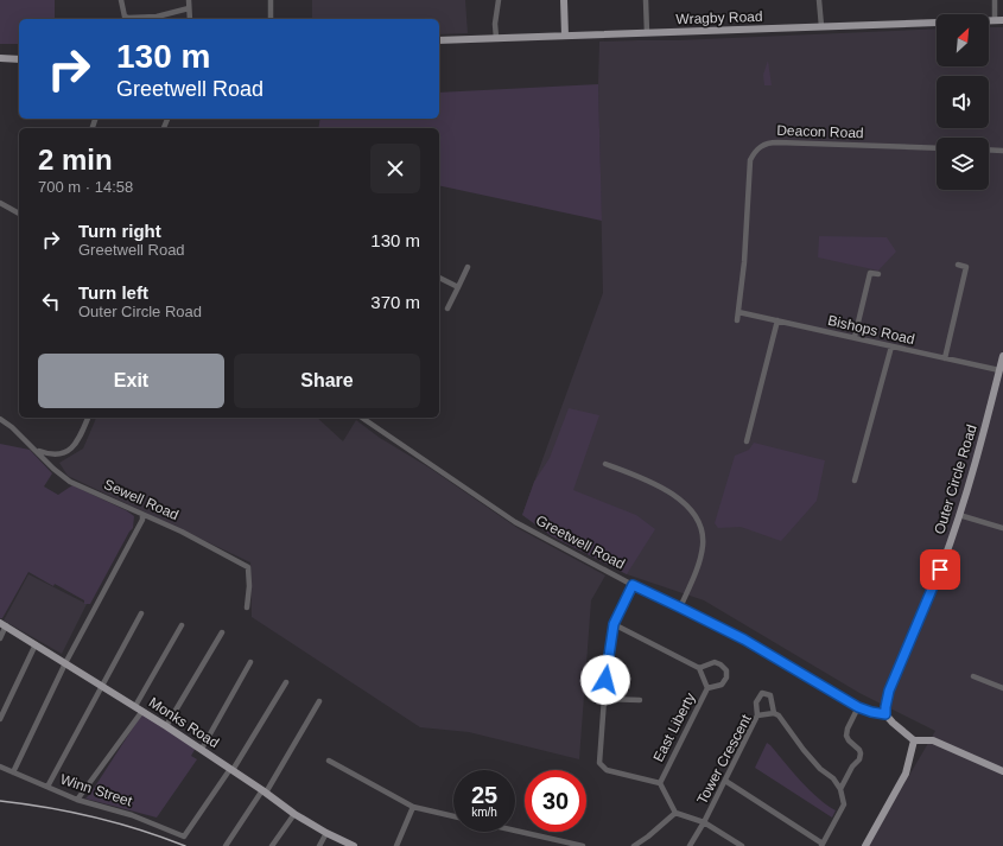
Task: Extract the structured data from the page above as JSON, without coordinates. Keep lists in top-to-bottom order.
{
  "streets": {
    "main road": ["Wragby Road", "Outer Circle Road", "Monks Road"],
    "street": [
      "Deacon Road",
      "Bishops Road",
      "Sewell Road",
      "Greetwell Road",
      "East Liberty",
      "Tower Crescent",
      "Winn Street"
    ]
  },
  "crossings": [
    ["Deacon Road", "Bishops Road"],
    ["Bishops Road", "Outer Circle Road"],
    ["Outer Circle Road", "Greetwell Road"],
    ["Monks Road", "Winn Street"]
  ],
  "north": "top right",
  "page": {
    "turn": ["130 m", "Greetwell Road"],
    "heading": ["2 min", "700 m · 14:58"],
    "list": [
      {
        "name": "Turn right",
        "note": "Greetwell Road",
        "value": "130 m"
      },
      {
        "name": "Turn left",
        "note": "Outer Circle Road",
        "value": "370 m"
      }
    ],
    "buttons": ["Exit", "Share"],
    "speed": "25 km/h",
    "limit": "30"
  }
}
